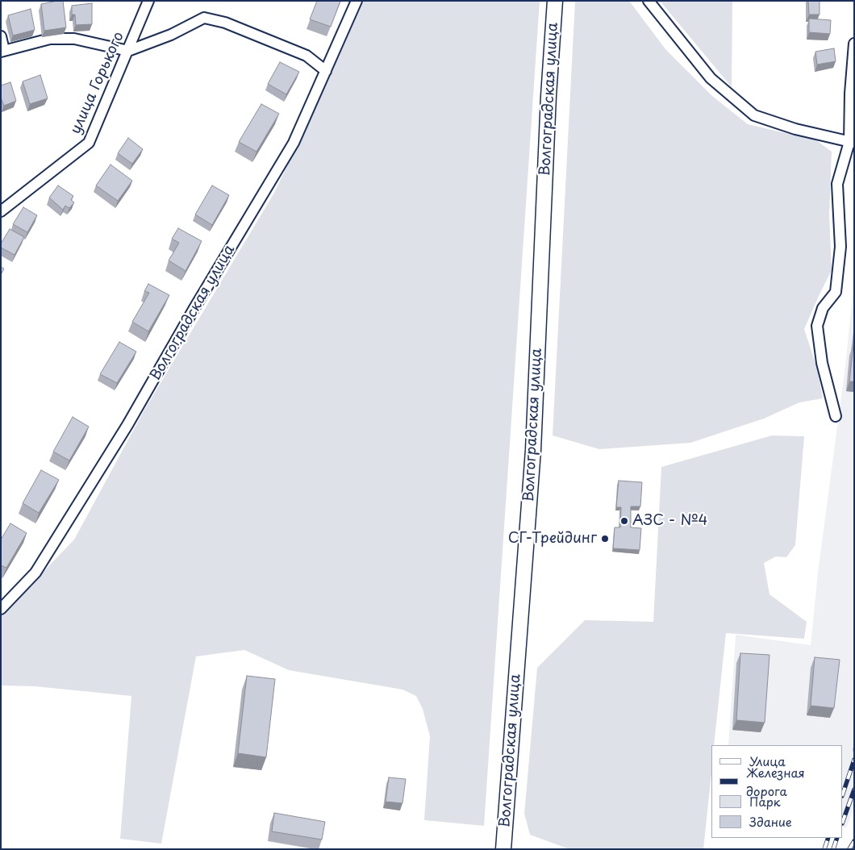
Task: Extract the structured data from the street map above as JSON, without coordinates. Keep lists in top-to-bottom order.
{
  "streets": {
    "main road": ["Волгоградская улица"],
    "street": ["улица Горького"]
  },
  "places": ["АЗС - №4", "СГ-Трейдинг"],
  "legend": [
    "Улица",
    "Железная дорога",
    "Парк",
    "Здание"
  ]
}
